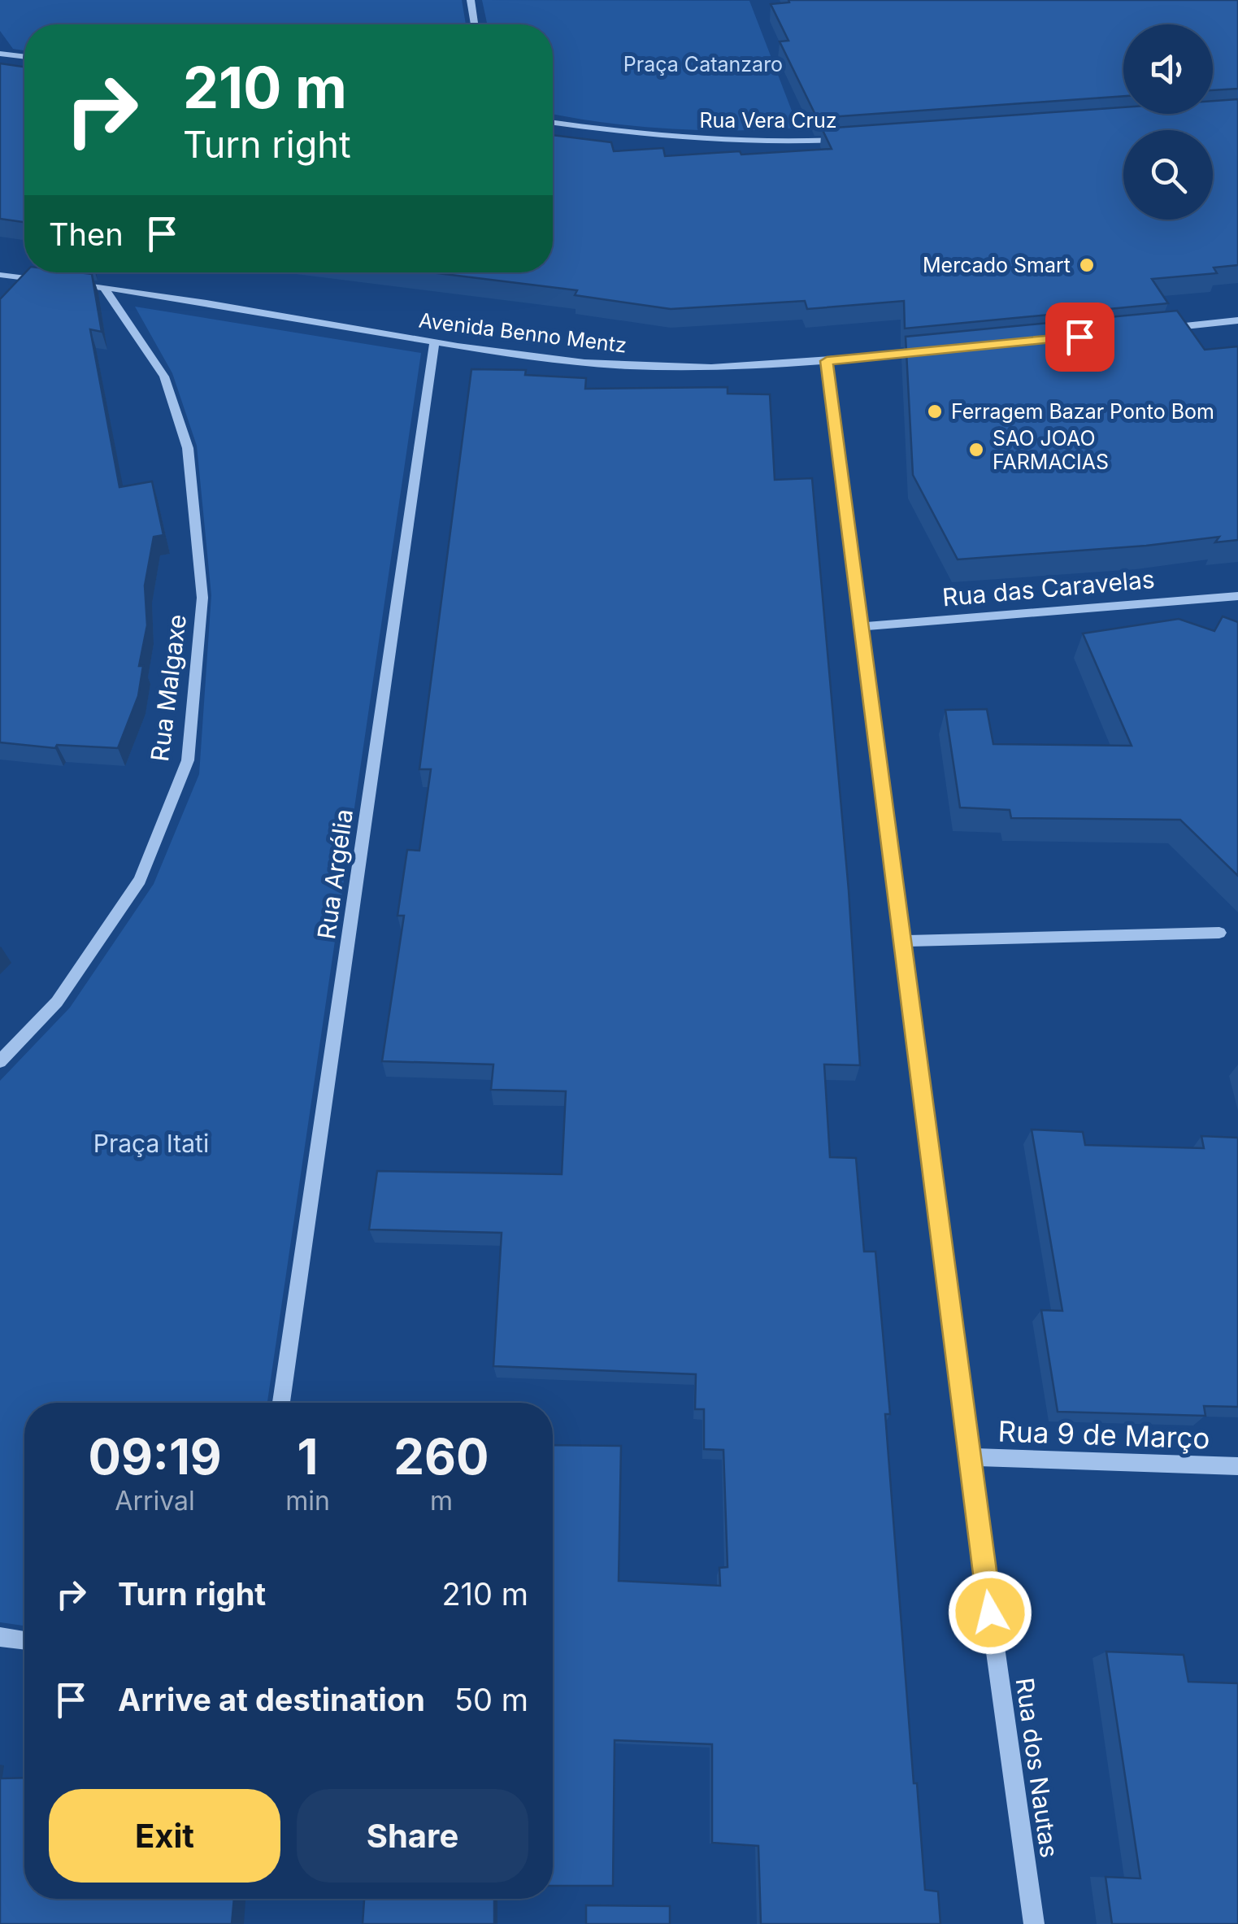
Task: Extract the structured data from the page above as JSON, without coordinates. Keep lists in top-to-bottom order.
{
  "streets": {
    "street": [
      "Rua Vera Cruz",
      "Avenida Benno Mentz",
      "Rua das Caravelas",
      "Rua Malgaxe",
      "Rua Argélia",
      "Rua 9 de Março",
      "Rua dos Nautas"
    ]
  },
  "crossings": [
    ["Avenida Benno Mentz", "Rua Malgaxe"],
    ["Avenida Benno Mentz", "Rua Argélia"],
    ["Avenida Benno Mentz", "Rua dos Nautas"],
    ["Rua das Caravelas", "Rua dos Nautas"],
    ["Rua 9 de Março", "Rua dos Nautas"]
  ],
  "parks": ["Praça Catanzaro", "Praça Itati"],
  "places": ["Mercado Smart", "Ferragem Bazar Ponto Bom", "SAO JOAO FARMACIAS"],
  "page": {
    "turn": ["210 m", "Turn right"],
    "then": "Then",
    "eta": [
      "09:19",
      "Arrival",
      "1",
      "min",
      "260",
      "m"
    ],
    "list": [
      {
        "name": "Turn right",
        "value": "210 m"
      },
      {
        "name": "Arrive at destination",
        "value": "50 m"
      }
    ],
    "buttons": ["Exit", "Share"]
  }
}
